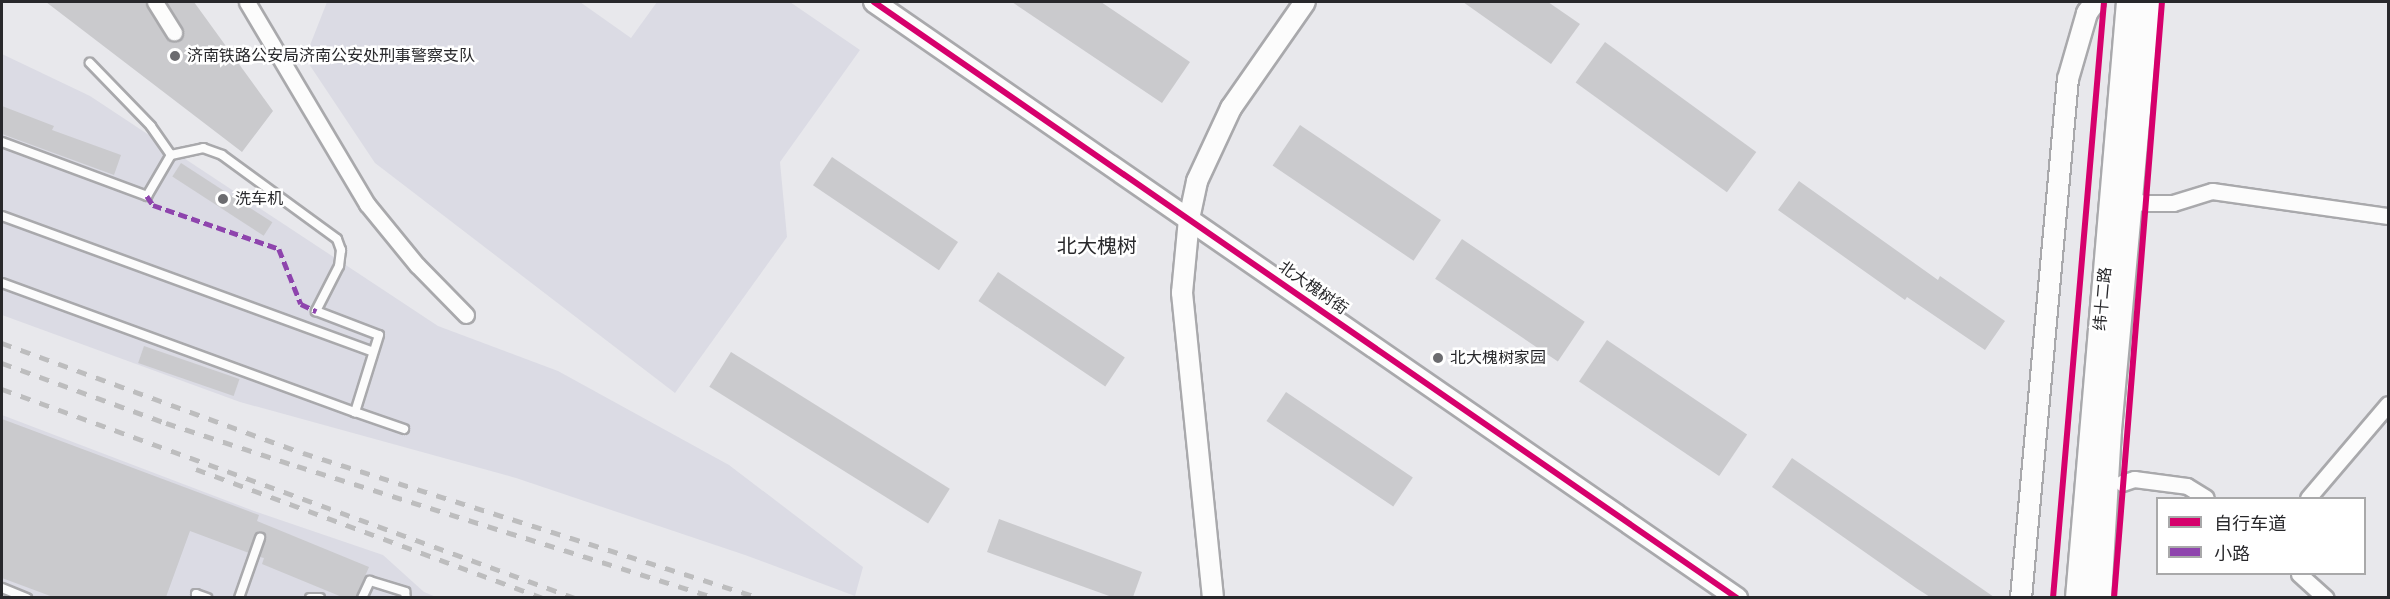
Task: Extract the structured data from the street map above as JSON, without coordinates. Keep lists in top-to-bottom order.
{
  "streets": {
    "main road": ["纬十二路"],
    "street": ["北大槐树街"]
  },
  "districts": ["北大槐树"],
  "places": ["济南铁路公安局济南公安处刑事警察支队", "洗车机", "北大槐树家园"],
  "legend": ["自行车道", "小路"]
}
